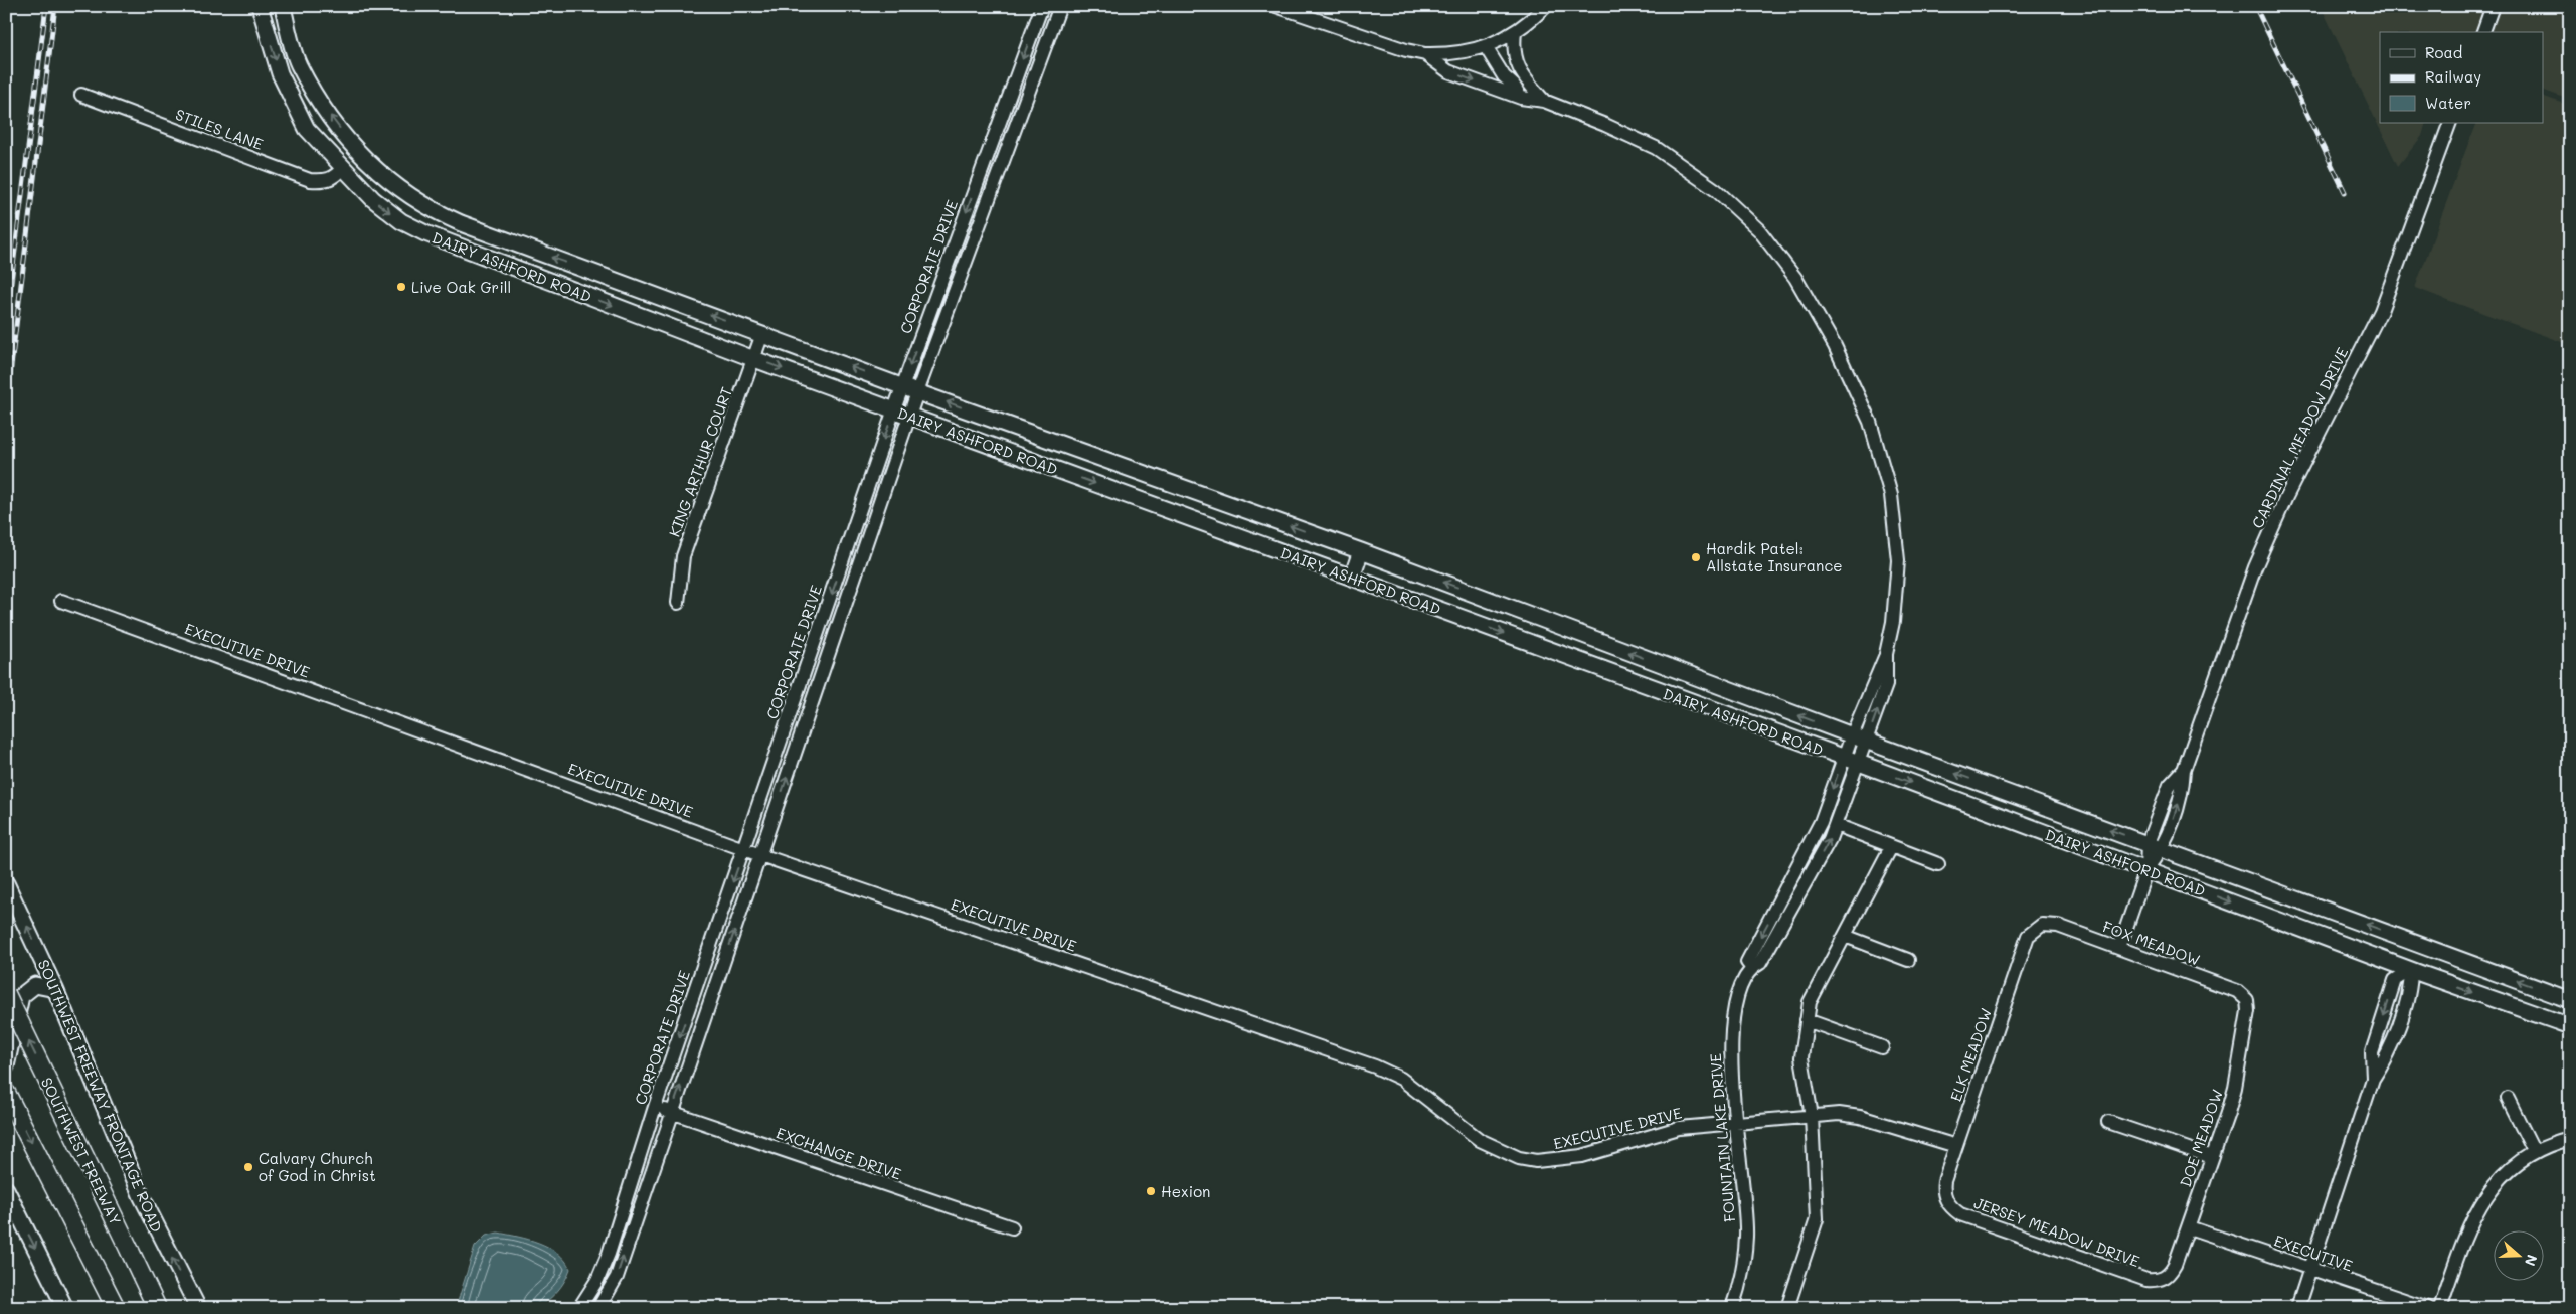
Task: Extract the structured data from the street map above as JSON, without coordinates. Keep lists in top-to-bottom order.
{
  "streets": {
    "highway": ["SOUTHWEST FREEWAY"],
    "main road": ["DAIRY ASHFORD ROAD", "SOUTHWEST FREEWAY FRONTAGE ROAD"],
    "street": [
      "STILES LANE",
      "CORPORATE DRIVE",
      "CARDINAL MEADOW DRIVE",
      "KING ARTHUR COURT",
      "EXECUTIVE DRIVE",
      "FOX MEADOW",
      "ELK MEADOW",
      "FOUNTAIN LAKE DRIVE",
      "DOE MEADOW",
      "EXCHANGE DRIVE",
      "JERSEY MEADOW DRIVE",
      "EXECUTIVE"
    ]
  },
  "crossings": [
    ["STILES LANE", "DAIRY ASHFORD ROAD"],
    ["DAIRY ASHFORD ROAD", "CORPORATE DRIVE"],
    ["DAIRY ASHFORD ROAD", "CARDINAL MEADOW DRIVE"],
    ["DAIRY ASHFORD ROAD", "KING ARTHUR COURT"],
    ["DAIRY ASHFORD ROAD", "FOUNTAIN LAKE DRIVE"],
    ["CORPORATE DRIVE", "EXECUTIVE DRIVE"],
    ["CORPORATE DRIVE", "EXCHANGE DRIVE"],
    ["CARDINAL MEADOW DRIVE", "FOX MEADOW"],
    ["EXECUTIVE DRIVE", "ELK MEADOW"],
    ["EXECUTIVE DRIVE", "FOUNTAIN LAKE DRIVE"],
    ["FOX MEADOW", "ELK MEADOW"],
    ["FOX MEADOW", "DOE MEADOW"],
    ["ELK MEADOW", "JERSEY MEADOW DRIVE"],
    ["DOE MEADOW", "JERSEY MEADOW DRIVE"],
    ["DOE MEADOW", "EXECUTIVE"]
  ],
  "one_way": ["SOUTHWEST FREEWAY FRONTAGE ROAD"],
  "places": [
    "Live Oak Grill",
    "Hardik Patel: Allstate Insurance",
    "Calvary Church of God in Christ",
    "Hexion"
  ],
  "legend": ["Road", "Railway", "Water"],
  "north": "right"
}
